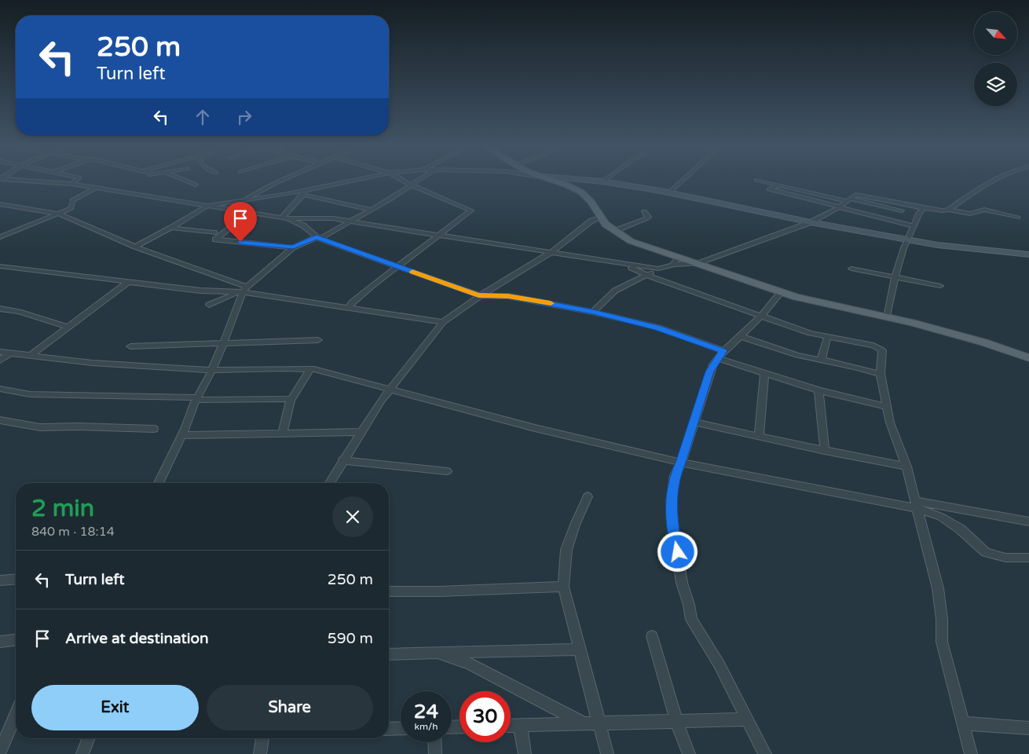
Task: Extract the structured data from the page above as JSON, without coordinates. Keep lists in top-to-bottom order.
{
  "north": "bottom right",
  "page": {
    "turn": ["250 m", "Turn left"],
    "heading": ["2 min", "840 m · 18:14"],
    "list": [
      {
        "name": "Turn left",
        "value": "250 m"
      },
      {
        "name": "Arrive at destination",
        "value": "590 m"
      }
    ],
    "buttons": ["Exit", "Share"],
    "speed": "24 km/h",
    "limit": "30"
  }
}
